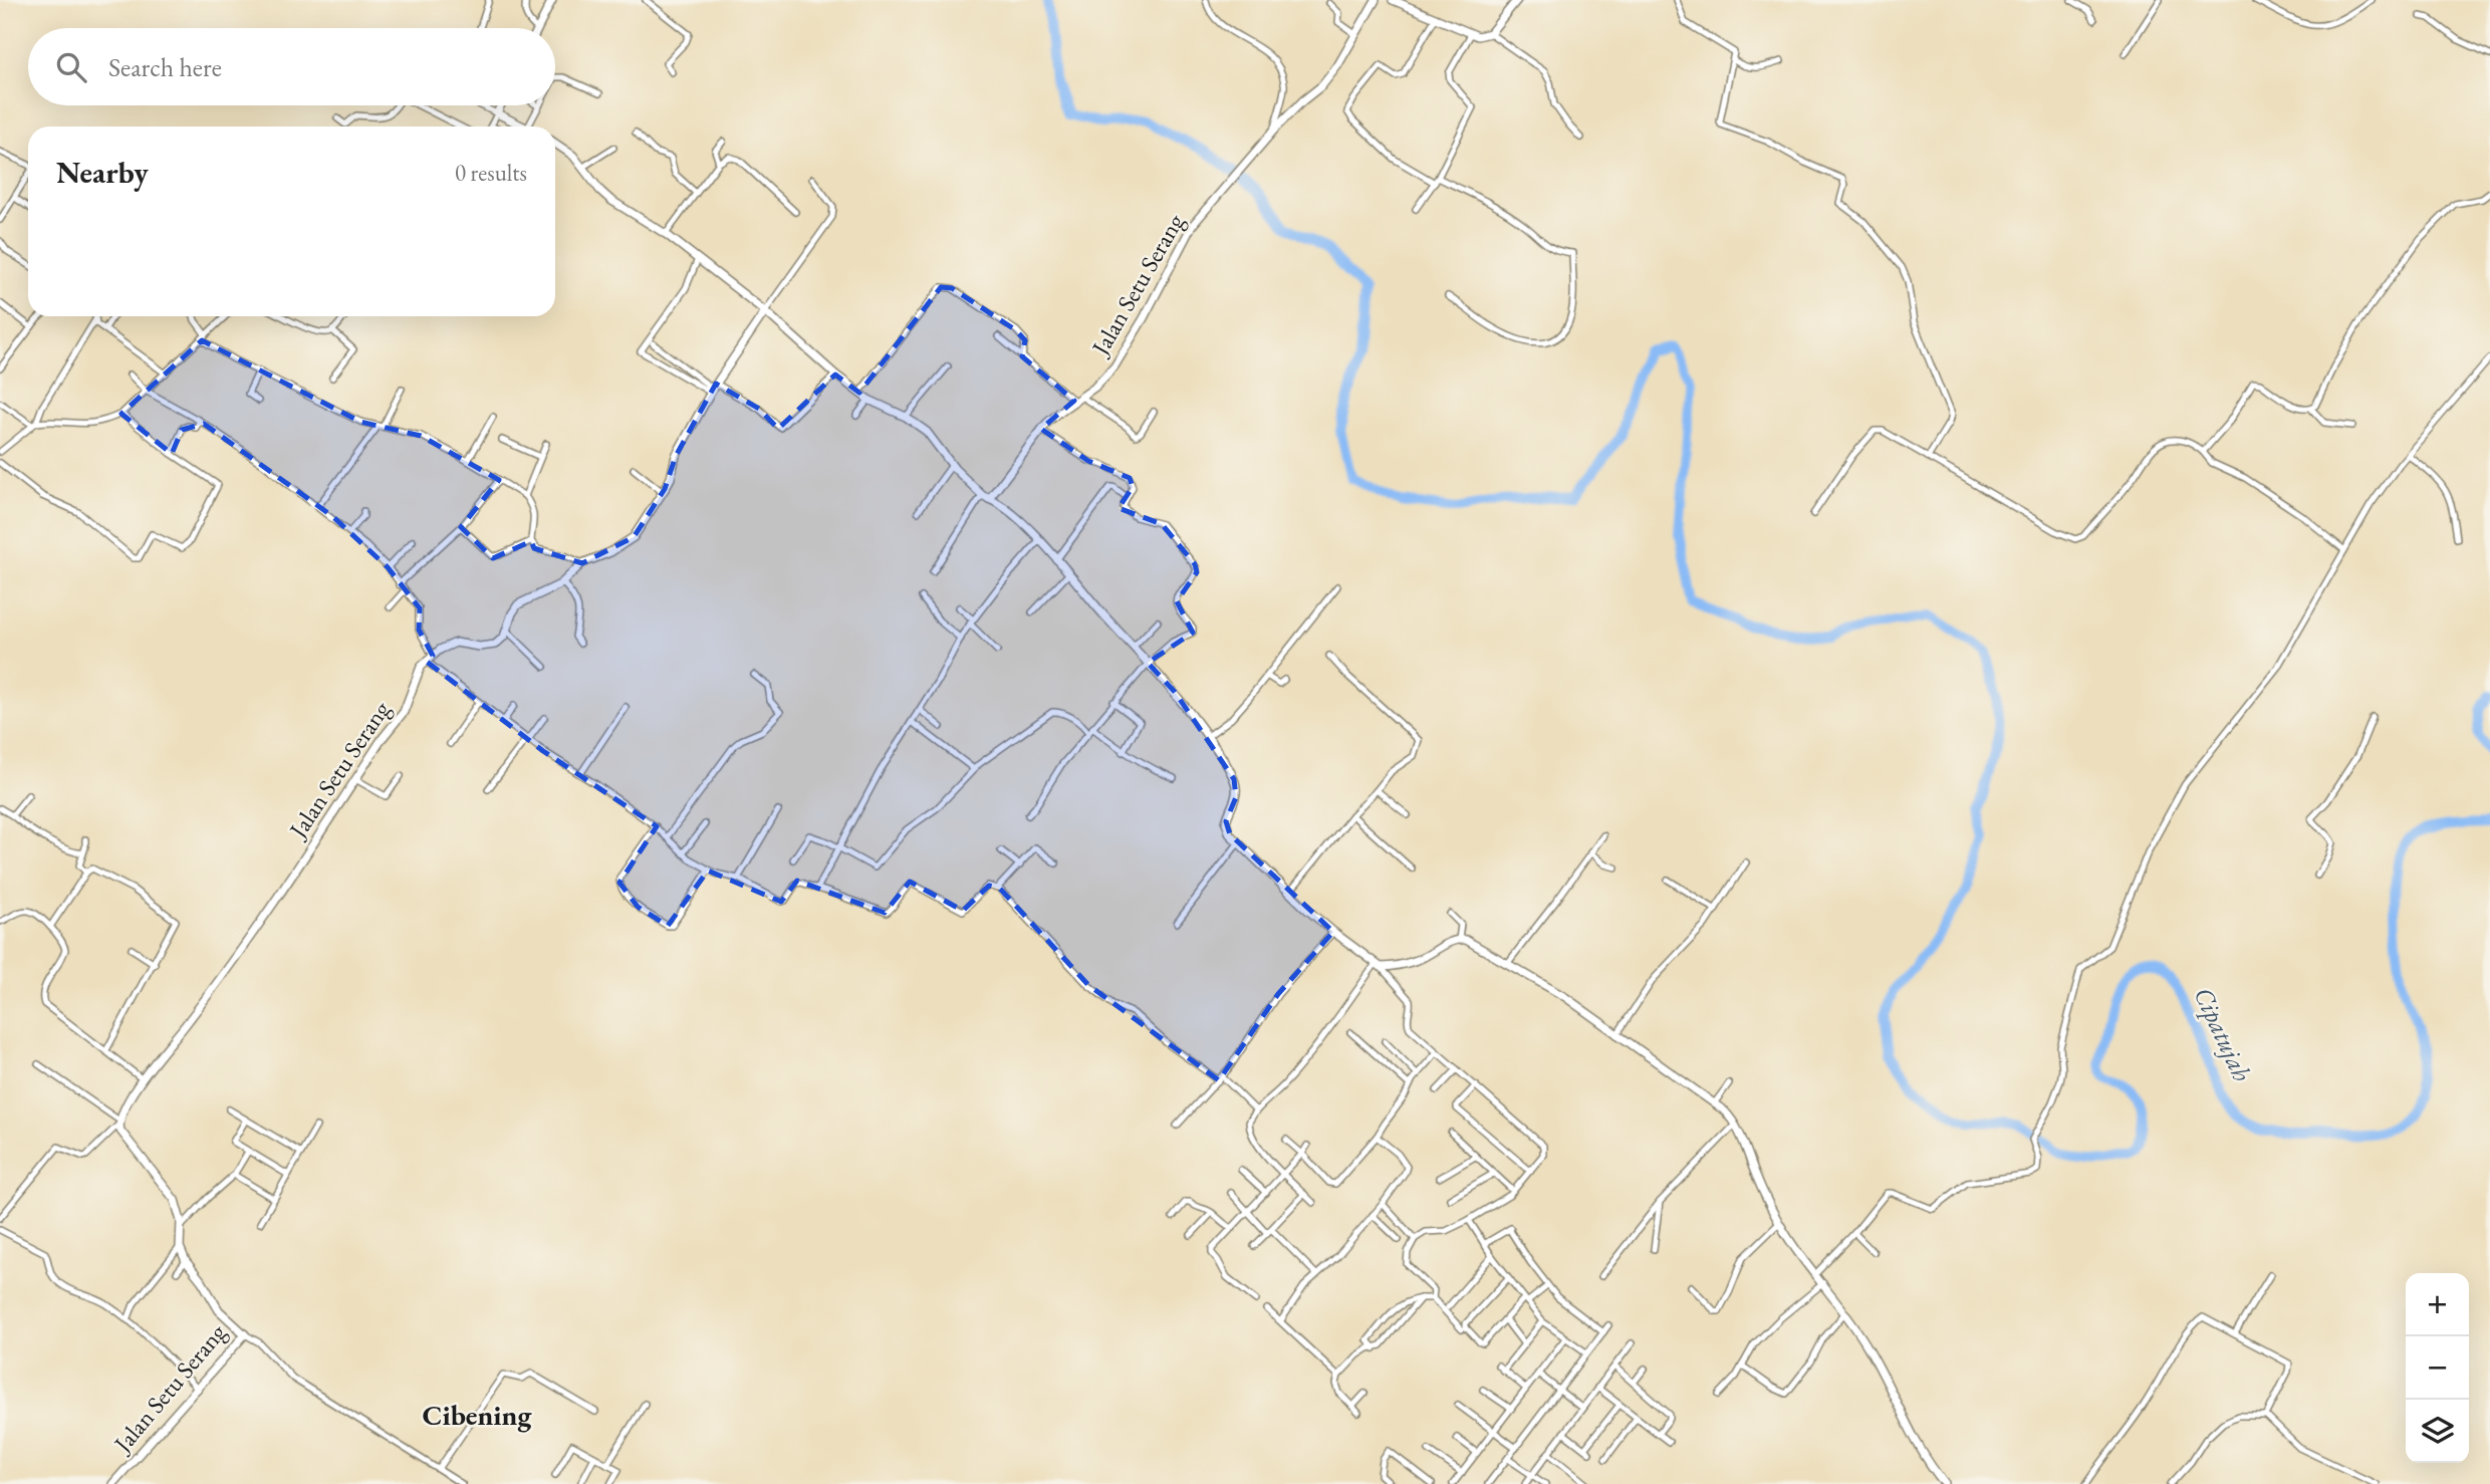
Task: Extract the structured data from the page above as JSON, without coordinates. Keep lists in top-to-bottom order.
{
  "streets": {
    "street": ["Jalan Setu Serang"]
  },
  "districts": ["Cibening"],
  "water": ["Cipatujah"],
  "page": {
    "search": "Search here",
    "heading": ["Nearby", "0 results"],
    "map_buttons": ["+", "−"]
  }
}
